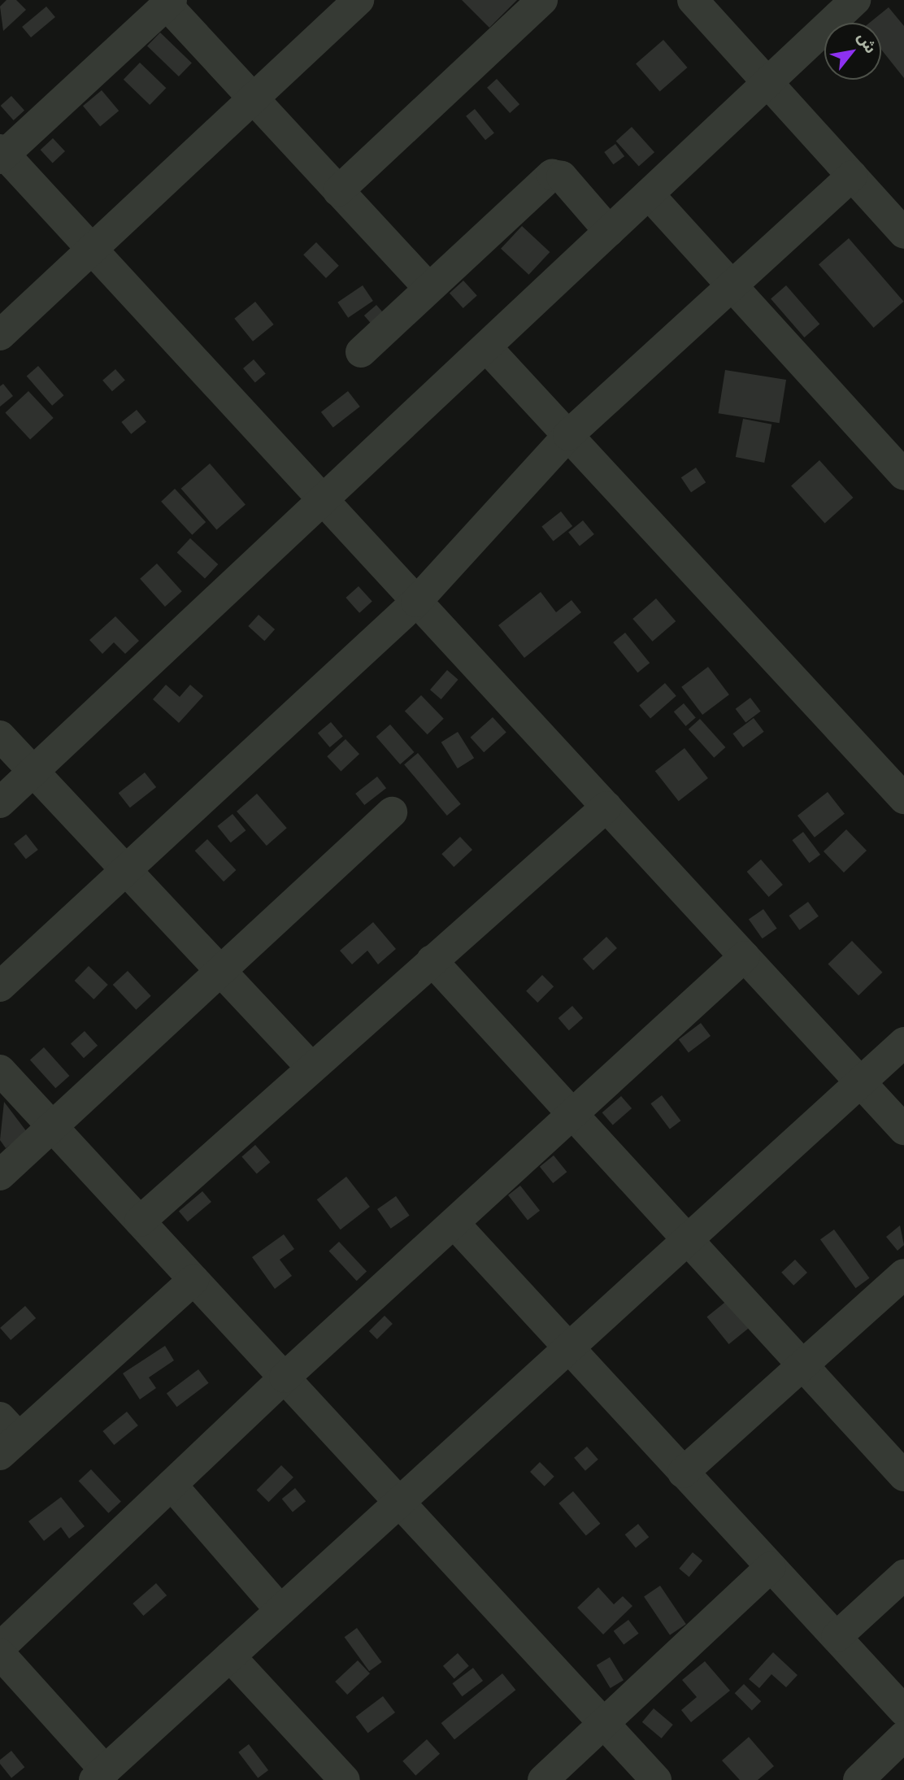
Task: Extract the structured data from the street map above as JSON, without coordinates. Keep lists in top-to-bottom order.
{
  "north": "top right"
}
